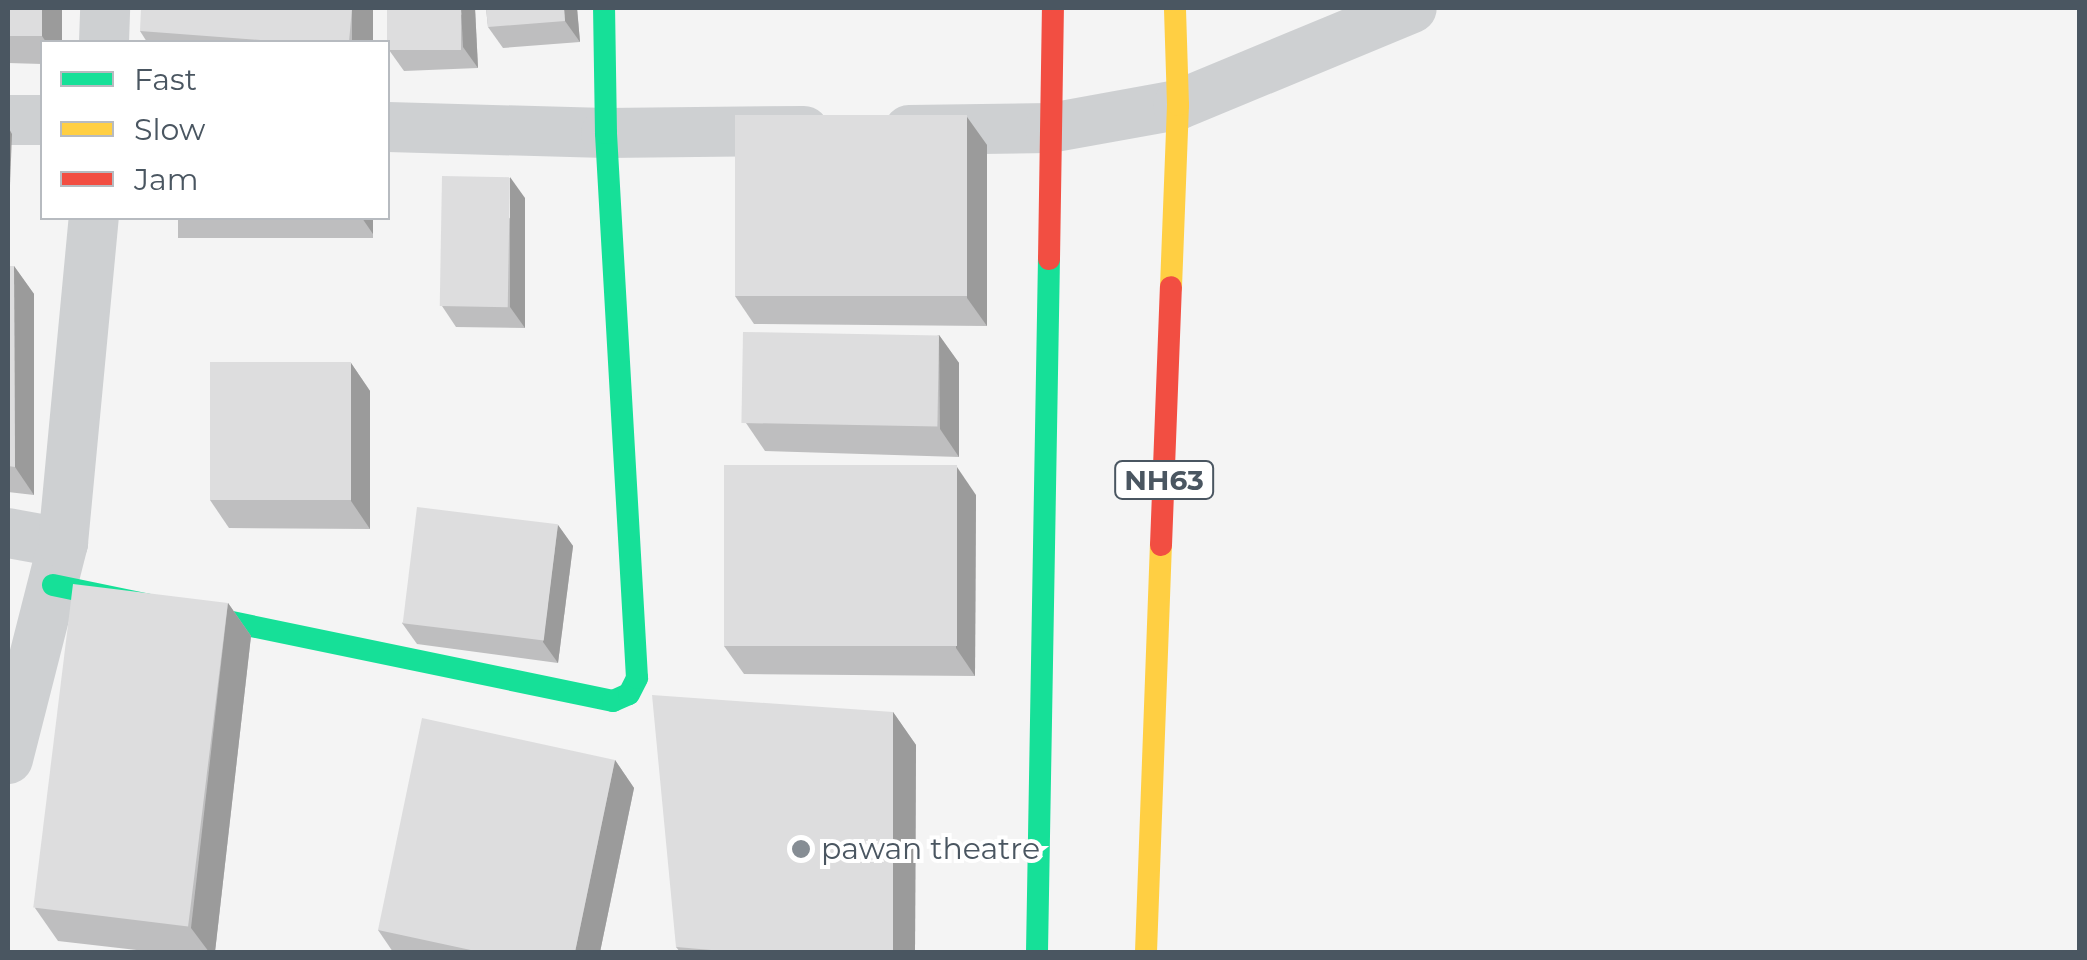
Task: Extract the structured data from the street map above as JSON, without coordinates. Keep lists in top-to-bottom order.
{
  "streets": {
    "main road": ["NH63"]
  },
  "places": ["pawan theatre"],
  "legend": ["Fast", "Slow", "Jam"]
}
